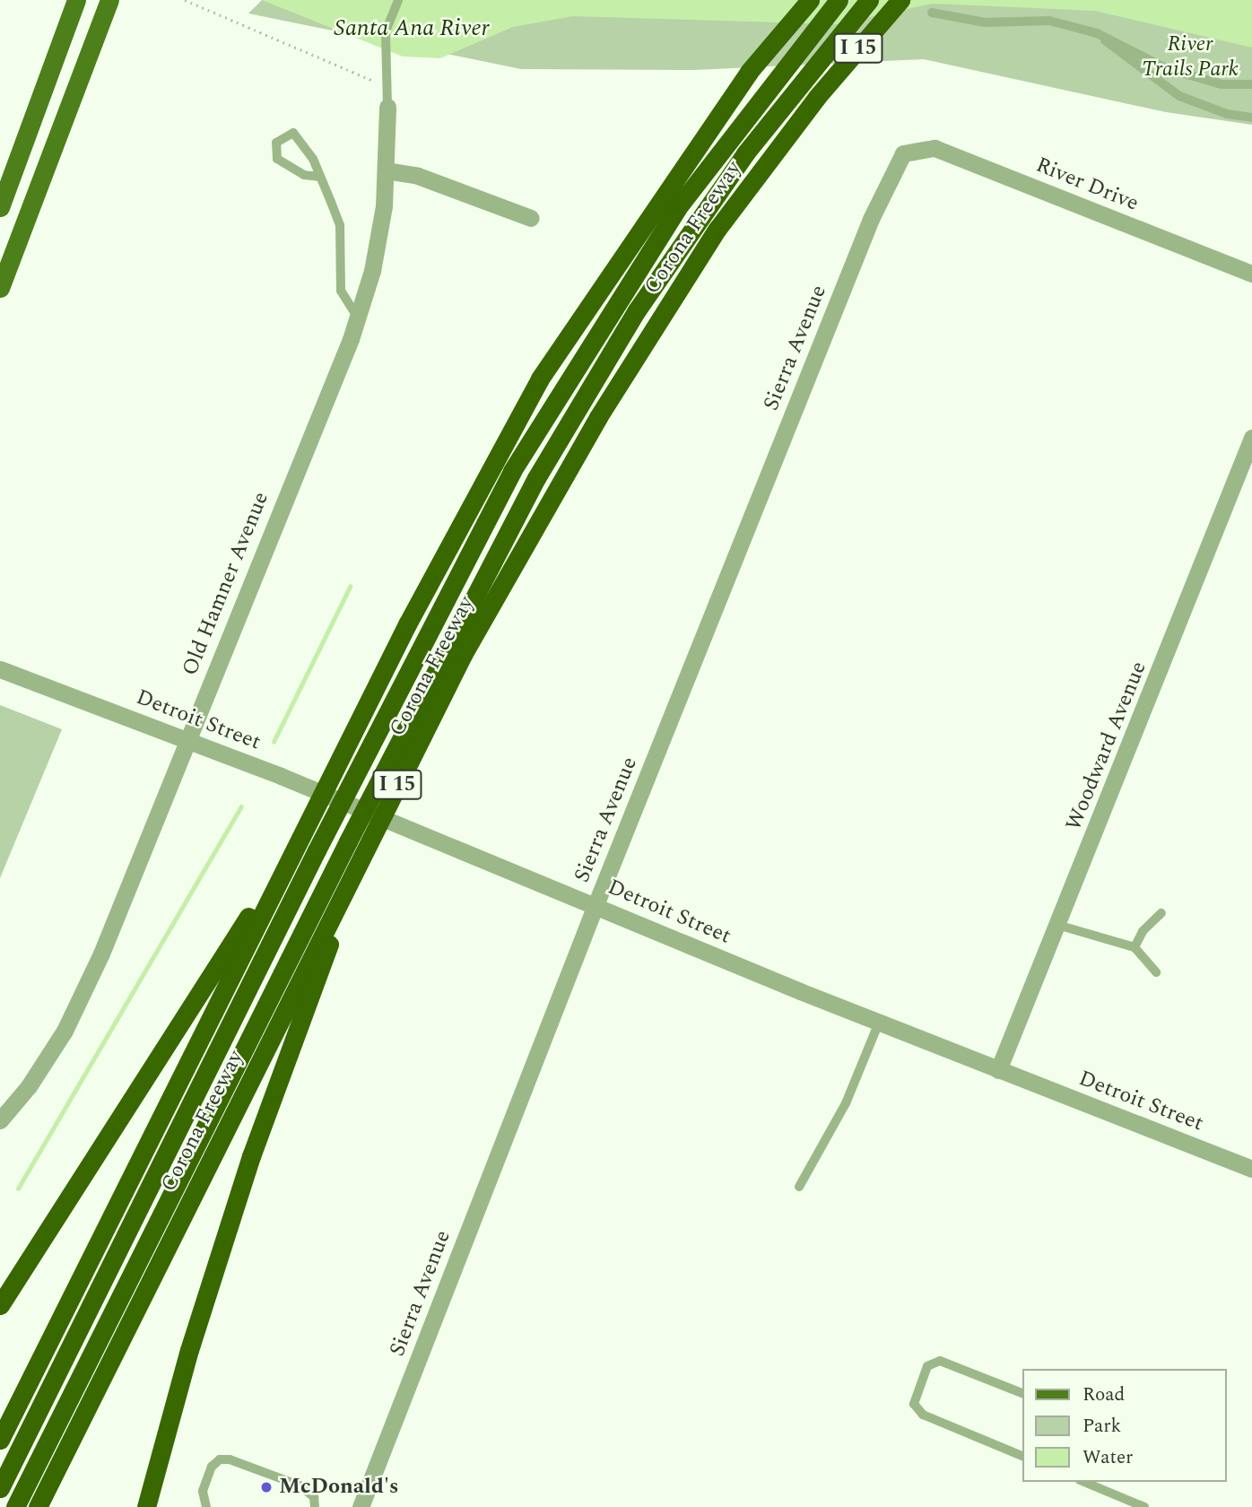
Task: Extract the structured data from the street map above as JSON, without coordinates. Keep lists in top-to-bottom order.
{
  "streets": {
    "highway": ["I 15", "Corona Freeway"],
    "street": [
      "River Drive",
      "Sierra Avenue",
      "Old Hamner Avenue",
      "Detroit Street",
      "Woodward Avenue"
    ]
  },
  "crossings": [
    ["River Drive", "Sierra Avenue"],
    ["Sierra Avenue", "Detroit Street"],
    ["Old Hamner Avenue", "Detroit Street"],
    ["Detroit Street", "Woodward Avenue"]
  ],
  "water": ["Santa Ana River"],
  "parks": ["River Trails Park"],
  "places": ["McDonald's"],
  "legend": ["Road", "Park", "Water"]
}
